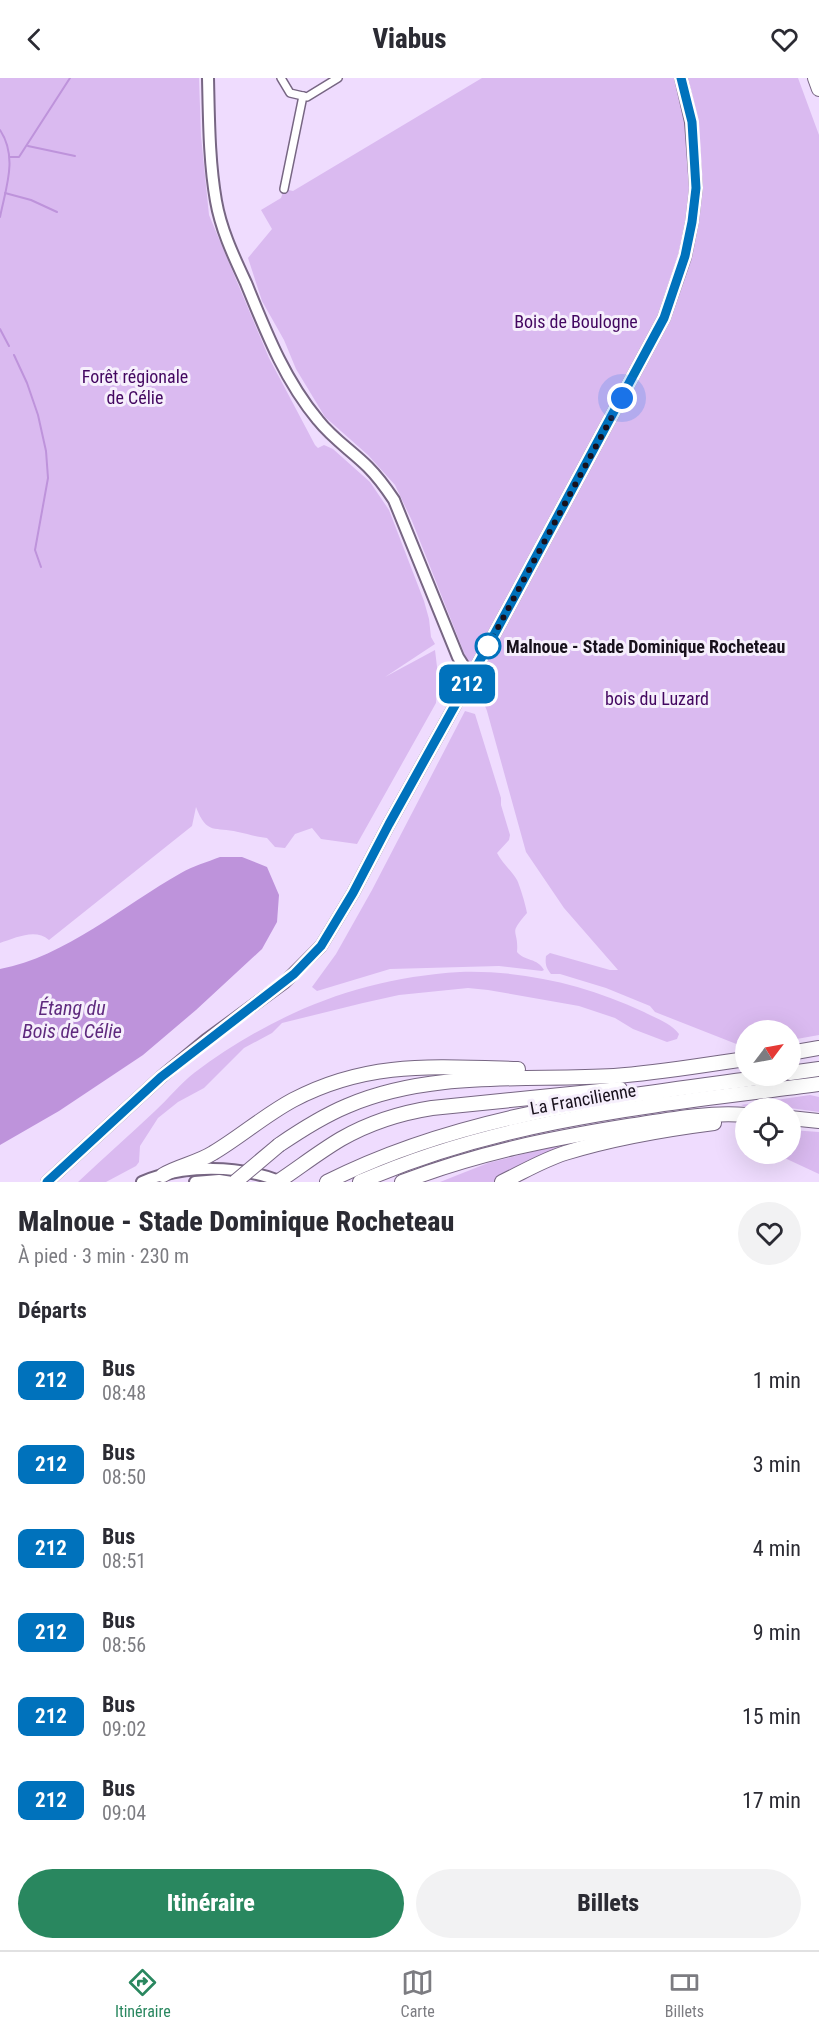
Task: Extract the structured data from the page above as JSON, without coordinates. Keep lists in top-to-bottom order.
{
  "streets": {
    "highway": ["La Francilienne"]
  },
  "water": ["Étang du Bois de Célie"],
  "parks": ["Bois de Boulogne", "Forêt régionale de Célie", "bois du Luzard"],
  "places": ["Malnoue - Stade Dominique Rocheteau"],
  "lines": ["bus line 212"],
  "north": "top right",
  "page": {
    "header": "Viabus",
    "on_map": "212",
    "heading": [
      ["Malnoue - Stade Dominique Rocheteau", "À pied · 3 min · 230 m"],
      "Départs"
    ],
    "list": [
      {
        "mark": "212",
        "name": "Bus",
        "note": "08:48",
        "value": "1 min"
      },
      {
        "mark": "212",
        "name": "Bus",
        "note": "08:50",
        "value": "3 min"
      },
      {
        "mark": "212",
        "name": "Bus",
        "note": "08:51",
        "value": "4 min"
      },
      {
        "mark": "212",
        "name": "Bus",
        "note": "08:56",
        "value": "9 min"
      },
      {
        "mark": "212",
        "name": "Bus",
        "note": "09:02",
        "value": "15 min"
      },
      {
        "mark": "212",
        "name": "Bus",
        "note": "09:04",
        "value": "17 min"
      }
    ],
    "buttons": ["Itinéraire", "Billets"],
    "tabs": ["Itinéraire", "Carte", "Billets"]
  }
}
